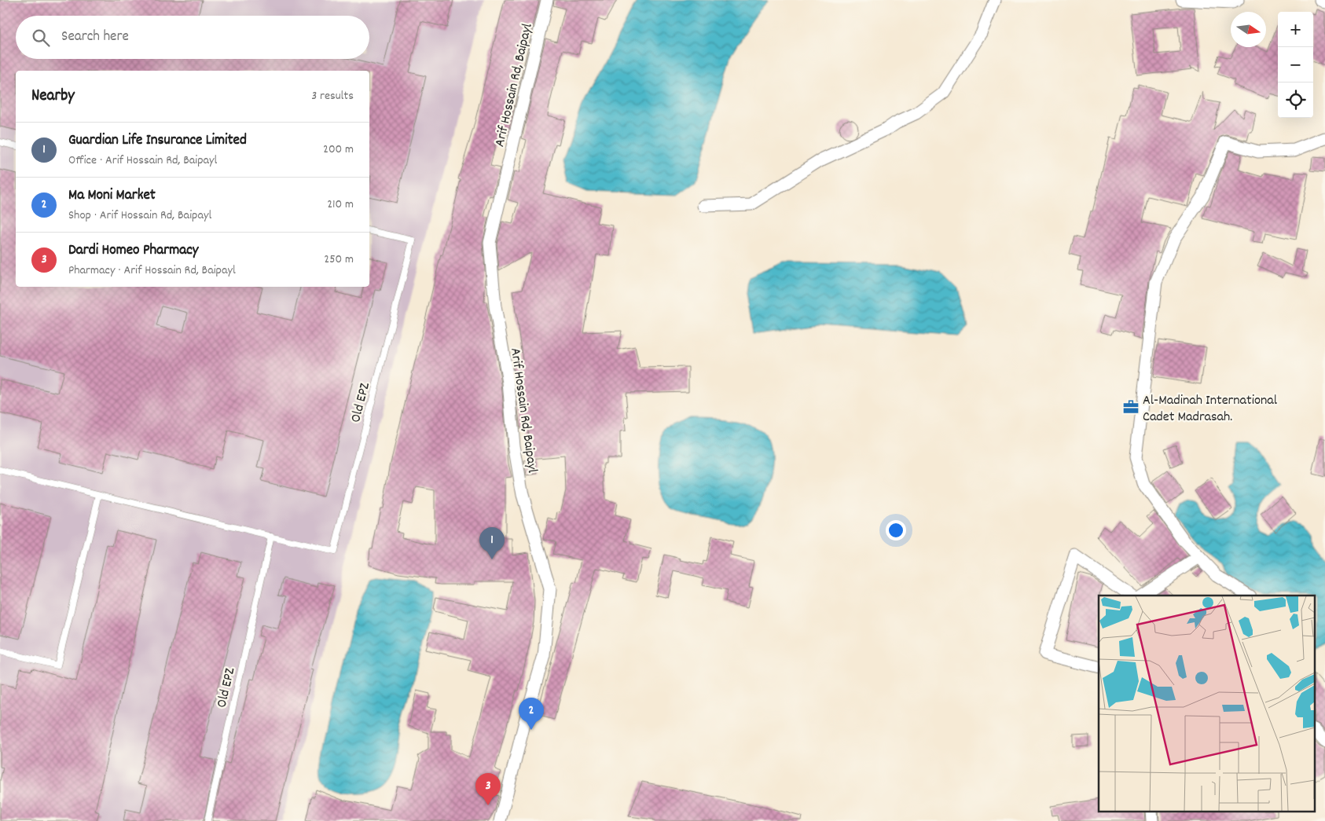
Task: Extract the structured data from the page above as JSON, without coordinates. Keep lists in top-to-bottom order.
{
  "streets": {
    "street": ["Arif Hossain Rd, Baipayl"],
    "lane": ["Old EPZ"]
  },
  "places": {
    "office": ["Al-Madinah International Cadet Madrasah."]
  },
  "north": "right",
  "page": {
    "map_buttons": ["+", "−"],
    "search": "Search here",
    "heading": ["Nearby", "3 results"],
    "list": [
      {
        "mark": "1",
        "name": "Guardian Life Insurance Limited",
        "note": "Office · Arif Hossain Rd, Baipayl",
        "value": "200 m"
      },
      {
        "mark": "2",
        "name": "Ma Moni Market",
        "note": "Shop · Arif Hossain Rd, Baipayl",
        "value": "210 m"
      },
      {
        "mark": "3",
        "name": "Dardi Homeo Pharmacy",
        "note": "Pharmacy · Arif Hossain Rd, Baipayl",
        "value": "250 m"
      }
    ],
    "pins": ["1", "2", "3"]
  }
}
